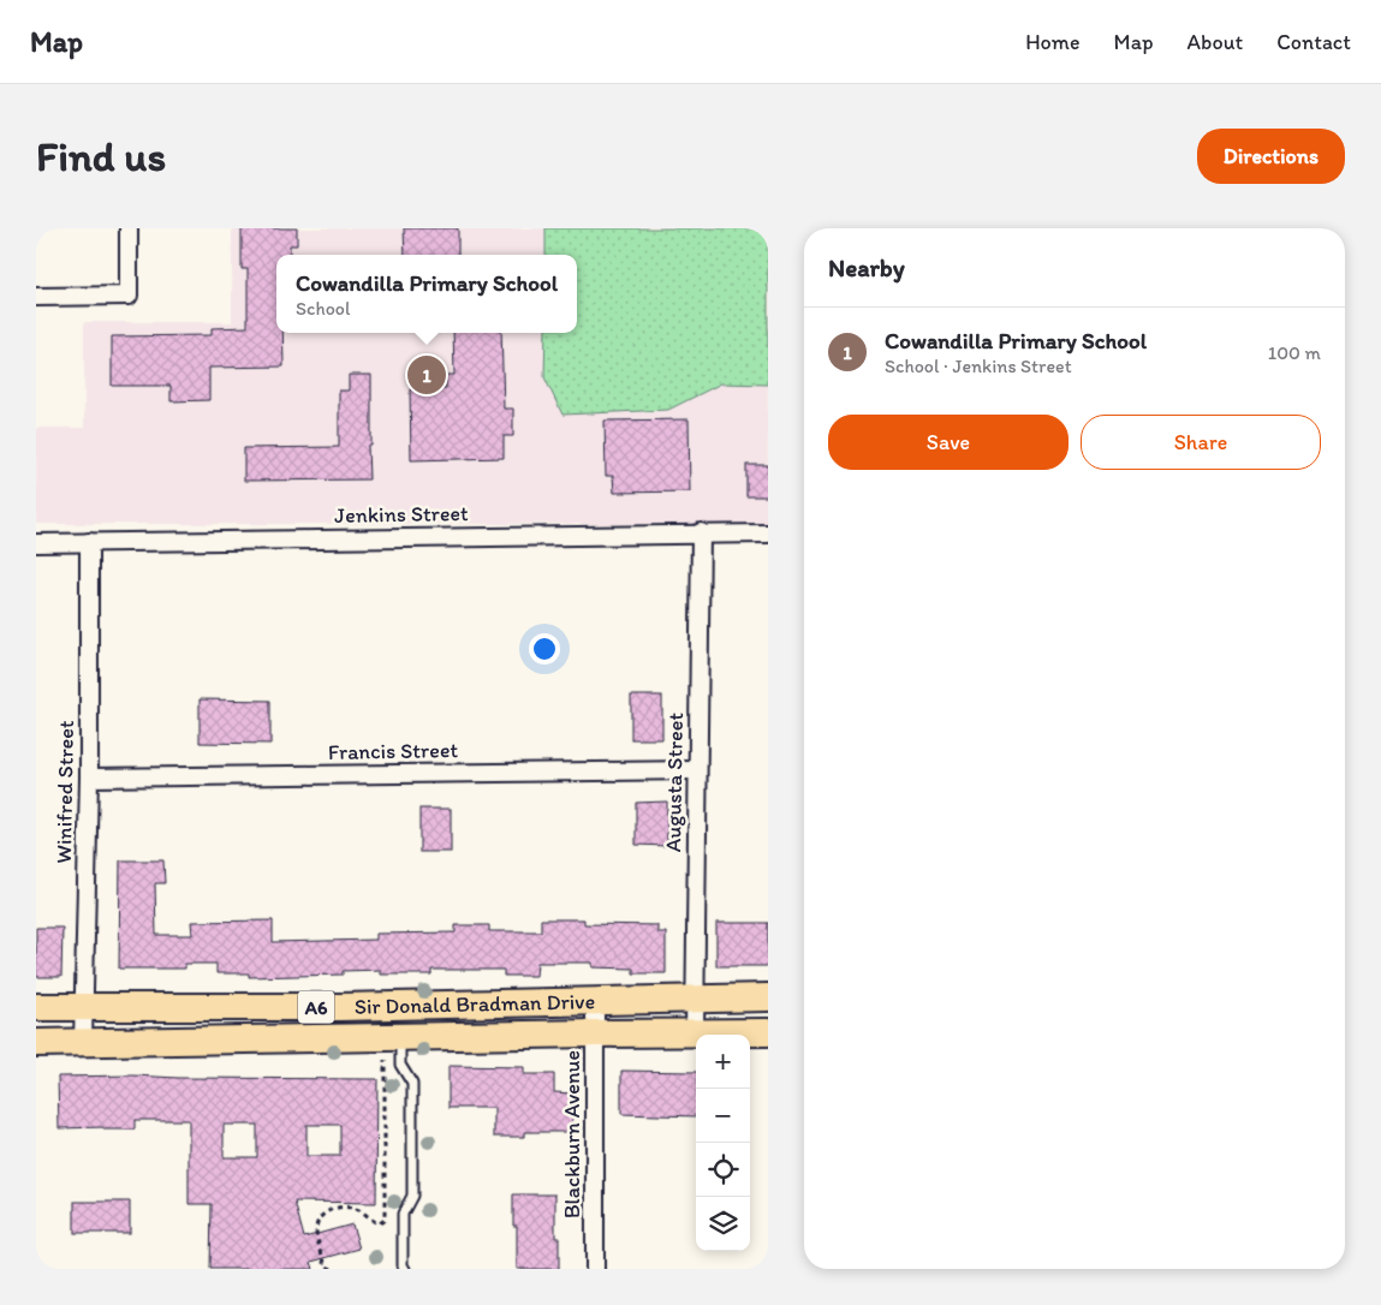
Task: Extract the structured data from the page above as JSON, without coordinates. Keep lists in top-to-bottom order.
{
  "streets": {
    "main road": ["Sir Donald Bradman Drive", "A6"],
    "street": [
      "Jenkins Street",
      "Francis Street",
      "Augusta Street",
      "Winifred Street",
      "Blackburn Avenue"
    ]
  },
  "crossings": [
    ["Jenkins Street", "Augusta Street"],
    ["Jenkins Street", "Winifred Street"],
    ["Francis Street", "Augusta Street"],
    ["Francis Street", "Winifred Street"],
    ["Augusta Street", "Sir Donald Bradman Drive"],
    ["Winifred Street", "Sir Donald Bradman Drive"],
    ["Sir Donald Bradman Drive", "Blackburn Avenue"]
  ],
  "page": {
    "header": "Map",
    "nav": [
      "Home",
      "Map",
      "About",
      "Contact"
    ],
    "buttons": [
      "Directions",
      ["Save", "Share"]
    ],
    "title": "Find us",
    "heading": "Nearby",
    "popup": ["Cowandilla Primary School", "School"],
    "list": [
      {
        "mark": "1",
        "name": "Cowandilla Primary School",
        "note": "School · Jenkins Street",
        "value": "100 m"
      }
    ],
    "pins": "1",
    "map_buttons": ["+", "−"]
  }
}
